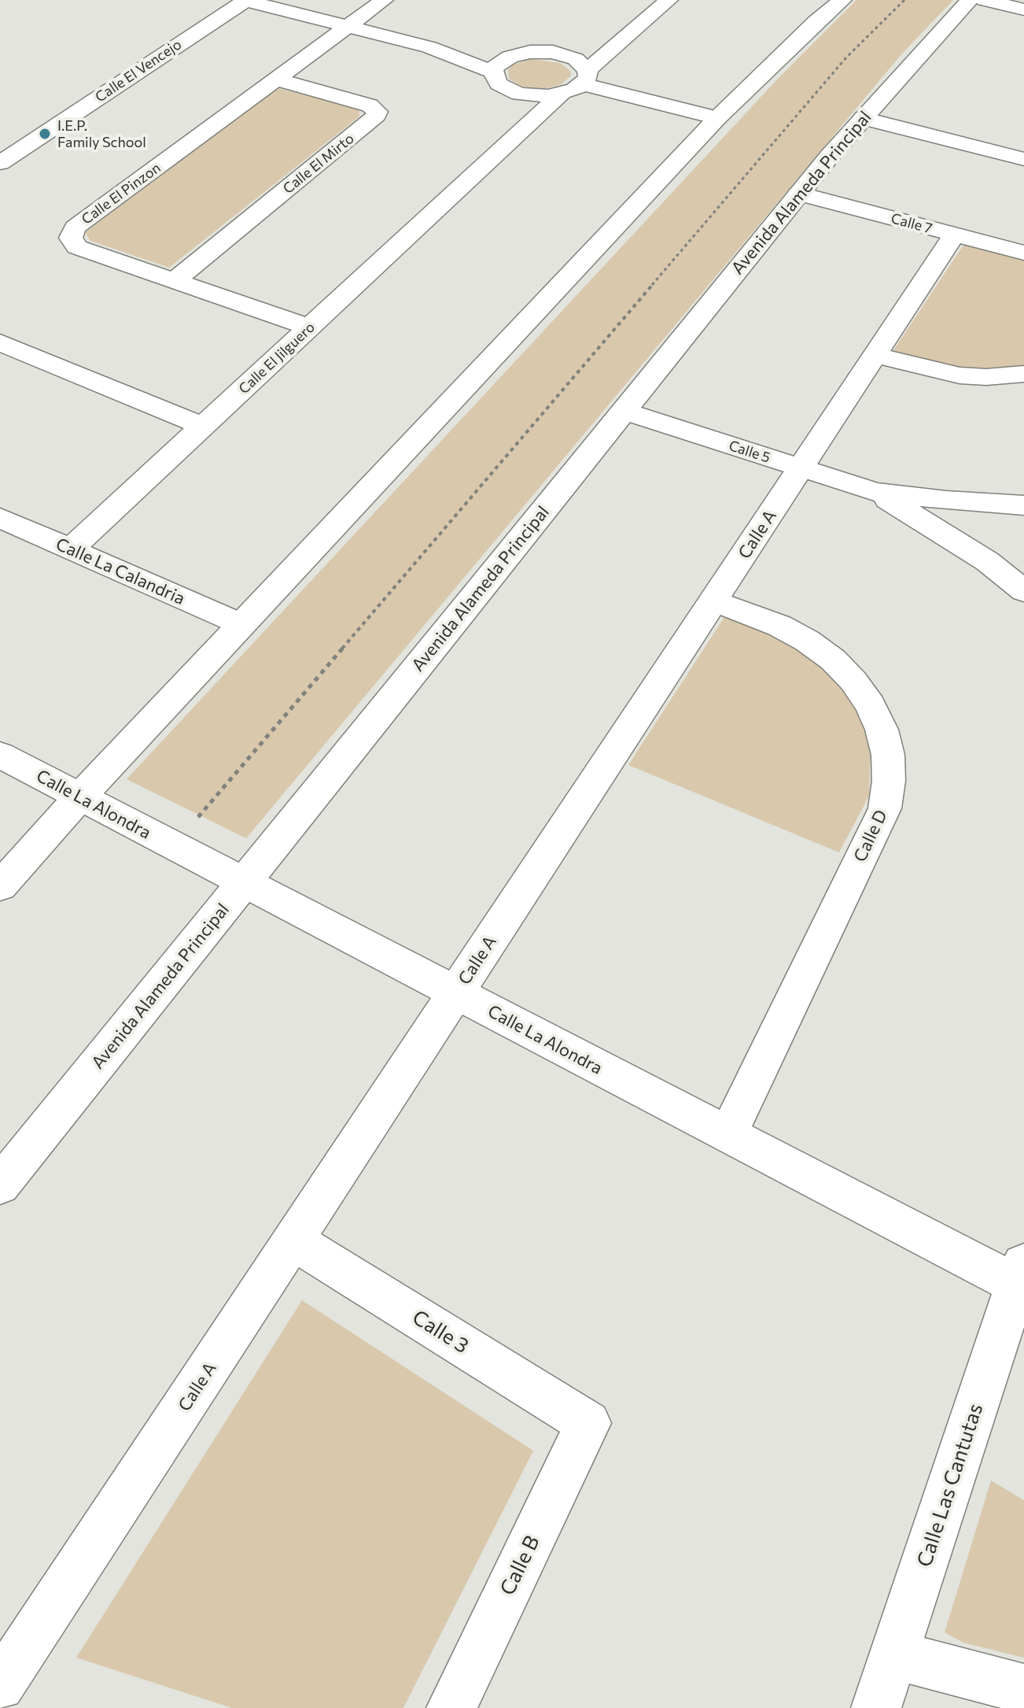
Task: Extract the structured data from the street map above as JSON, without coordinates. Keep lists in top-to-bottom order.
{
  "streets": {
    "street": [
      "Calle El Vencejo",
      "Calle El Mirto",
      "Avenida Alameda Principal",
      "Calle El Pinzon",
      "Calle 7",
      "Calle El Jilguero",
      "Calle 5",
      "Calle A",
      "Calle La Calandria",
      "Calle La Alondra",
      "Calle D",
      "Calle 3",
      "Calle Las Cantutas",
      "Calle B"
    ]
  },
  "crossings": [
    ["Calle El Mirto", "Calle El Pinzon"],
    ["Avenida Alameda Principal", "Calle 7"],
    ["Avenida Alameda Principal", "Calle 5"],
    ["Avenida Alameda Principal", "Calle La Alondra"],
    ["Calle El Pinzon", "Calle El Jilguero"],
    ["Calle 7", "Calle A"],
    ["Calle El Jilguero", "Calle La Calandria"],
    ["Calle 5", "Calle A"],
    ["Calle A", "Calle La Alondra"],
    ["Calle A", "Calle D"],
    ["Calle A", "Calle 3"],
    ["Calle La Alondra", "Calle D"],
    ["Calle La Alondra", "Calle Las Cantutas"],
    ["Calle 3", "Calle B"]
  ],
  "places": ["I.E.P. Family School"]
}
